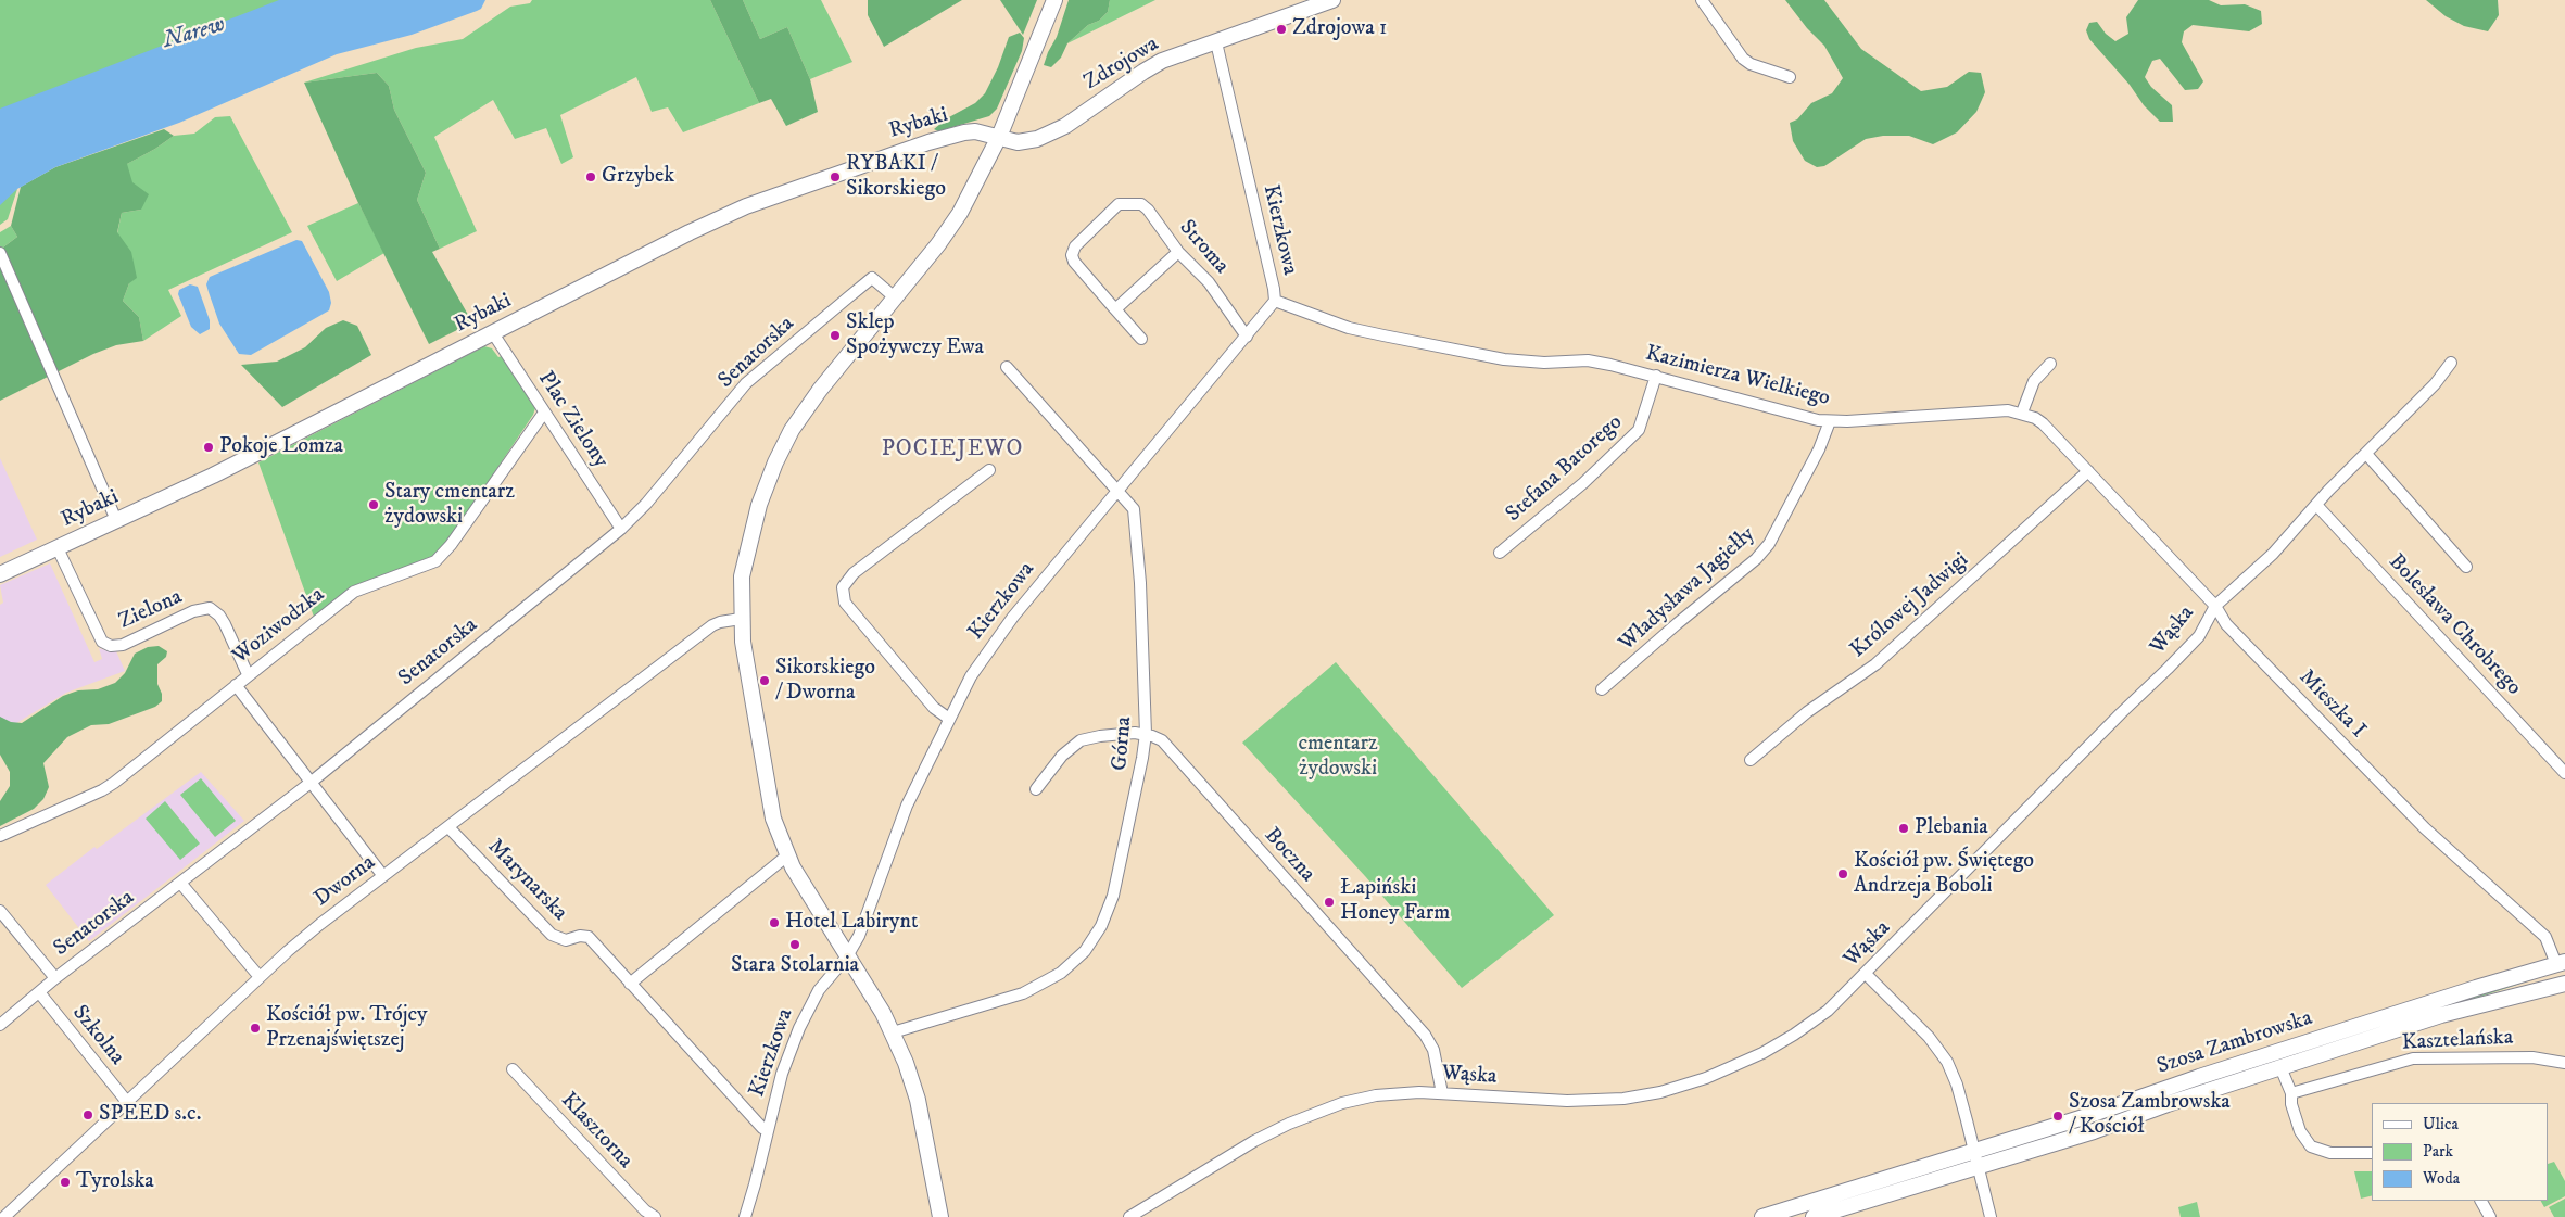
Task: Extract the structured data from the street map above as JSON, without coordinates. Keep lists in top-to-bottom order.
{
  "streets": {
    "street": [
      "Zdrojowa",
      "Rybaki",
      "Kierzkowa",
      "Stroma",
      "Senatorska",
      "Kazimierza Wielkiego",
      "Plac Zielony",
      "Stefana Batorego",
      "Władysława Jagiełły",
      "Królowej Jadwigi",
      "Zielona",
      "Bolesława Chrobrego",
      "Woziwodzka",
      "Wąska",
      "Mieszka I",
      "Górna",
      "Boczna",
      "Marynarska",
      "Dworna",
      "Szkolna",
      "Kasztelańska",
      "Szosa Zambrowska",
      "Klasztorna"
    ]
  },
  "crossings": [
    ["Zdrojowa", "Rybaki"],
    ["Zdrojowa", "Kierzkowa"],
    ["Rybaki", "Plac Zielony"],
    ["Rybaki", "Zielona"],
    ["Kierzkowa", "Stroma"],
    ["Kierzkowa", "Kazimierza Wielkiego"],
    ["Kierzkowa", "Górna"],
    ["Kierzkowa", "Marynarska"],
    ["Senatorska", "Plac Zielony"],
    ["Senatorska", "Szkolna"],
    ["Kazimierza Wielkiego", "Stefana Batorego"],
    ["Kazimierza Wielkiego", "Władysława Jagiełły"],
    ["Kazimierza Wielkiego", "Królowej Jadwigi"],
    ["Kazimierza Wielkiego", "Wąska"],
    ["Kazimierza Wielkiego", "Mieszka I"],
    ["Plac Zielony", "Woziwodzka"],
    ["Zielona", "Woziwodzka"],
    ["Bolesława Chrobrego", "Wąska"],
    ["Wąska", "Mieszka I"],
    ["Wąska", "Boczna"],
    ["Mieszka I", "Szosa Zambrowska"],
    ["Górna", "Boczna"],
    ["Marynarska", "Dworna"],
    ["Dworna", "Szkolna"]
  ],
  "districts": ["POCIEJEWO"],
  "water": ["Narew"],
  "parks": ["cmentarz żydowski"],
  "places": [
    "Zdrojowa 1",
    "Grzybek",
    "RYBAKI / Sikorskiego",
    "Sklep Spożywczy Ewa",
    "Pokoje Lomza",
    "Stary cmentarz żydowski",
    "Sikorskiego / Dworna",
    "Plebania",
    "Kościół pw. Świętego Andrzeja Boboli",
    "Łapiński Honey Farm",
    "Hotel Labirynt",
    "Stara Stolarnia",
    "Kościół pw. Trójcy Przenajświętszej",
    "SPEED s.c.",
    "Szosa Zambrowska / Kościół",
    "Tyrolska"
  ],
  "legend": ["Ulica", "Park", "Woda"]
}
